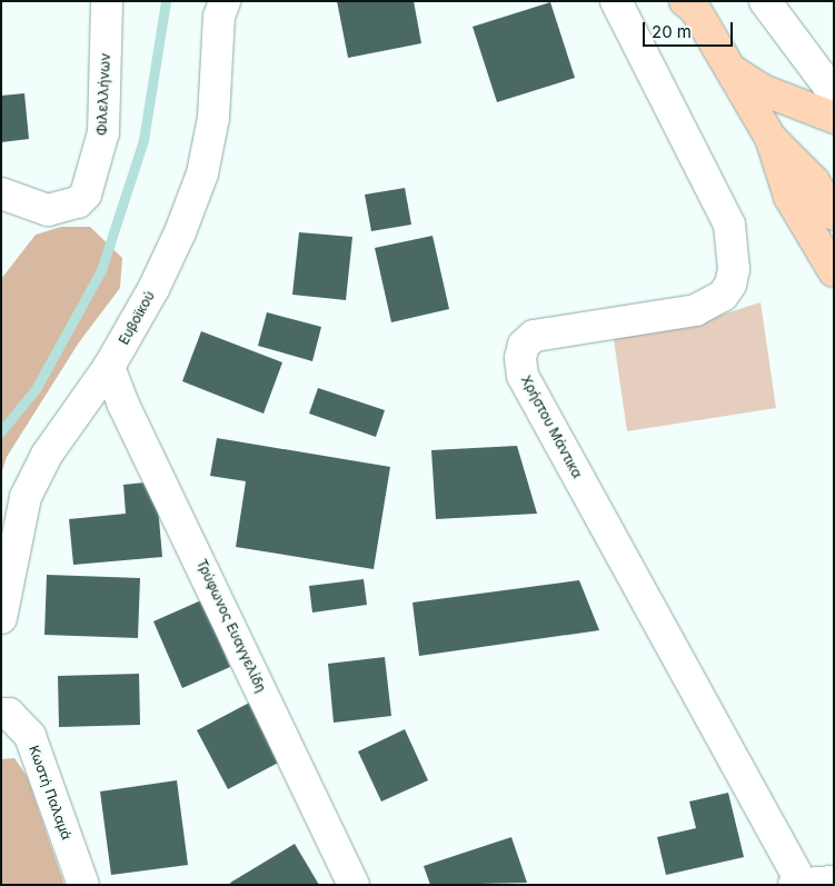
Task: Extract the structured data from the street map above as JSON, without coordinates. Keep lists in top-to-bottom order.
{
  "streets": {
    "street": [
      "Φιλελλήνων",
      "Ευβοϊκού",
      "Χρήστου Μάντικα",
      "Τρύφωνος Ευαγγελίδη",
      "Κωστή Παλαμά"
    ]
  },
  "crossings": [
    ["Ευβοϊκού", "Τρύφωνος Ευαγγελίδη"]
  ],
  "scale_bar": "20 m"
}
